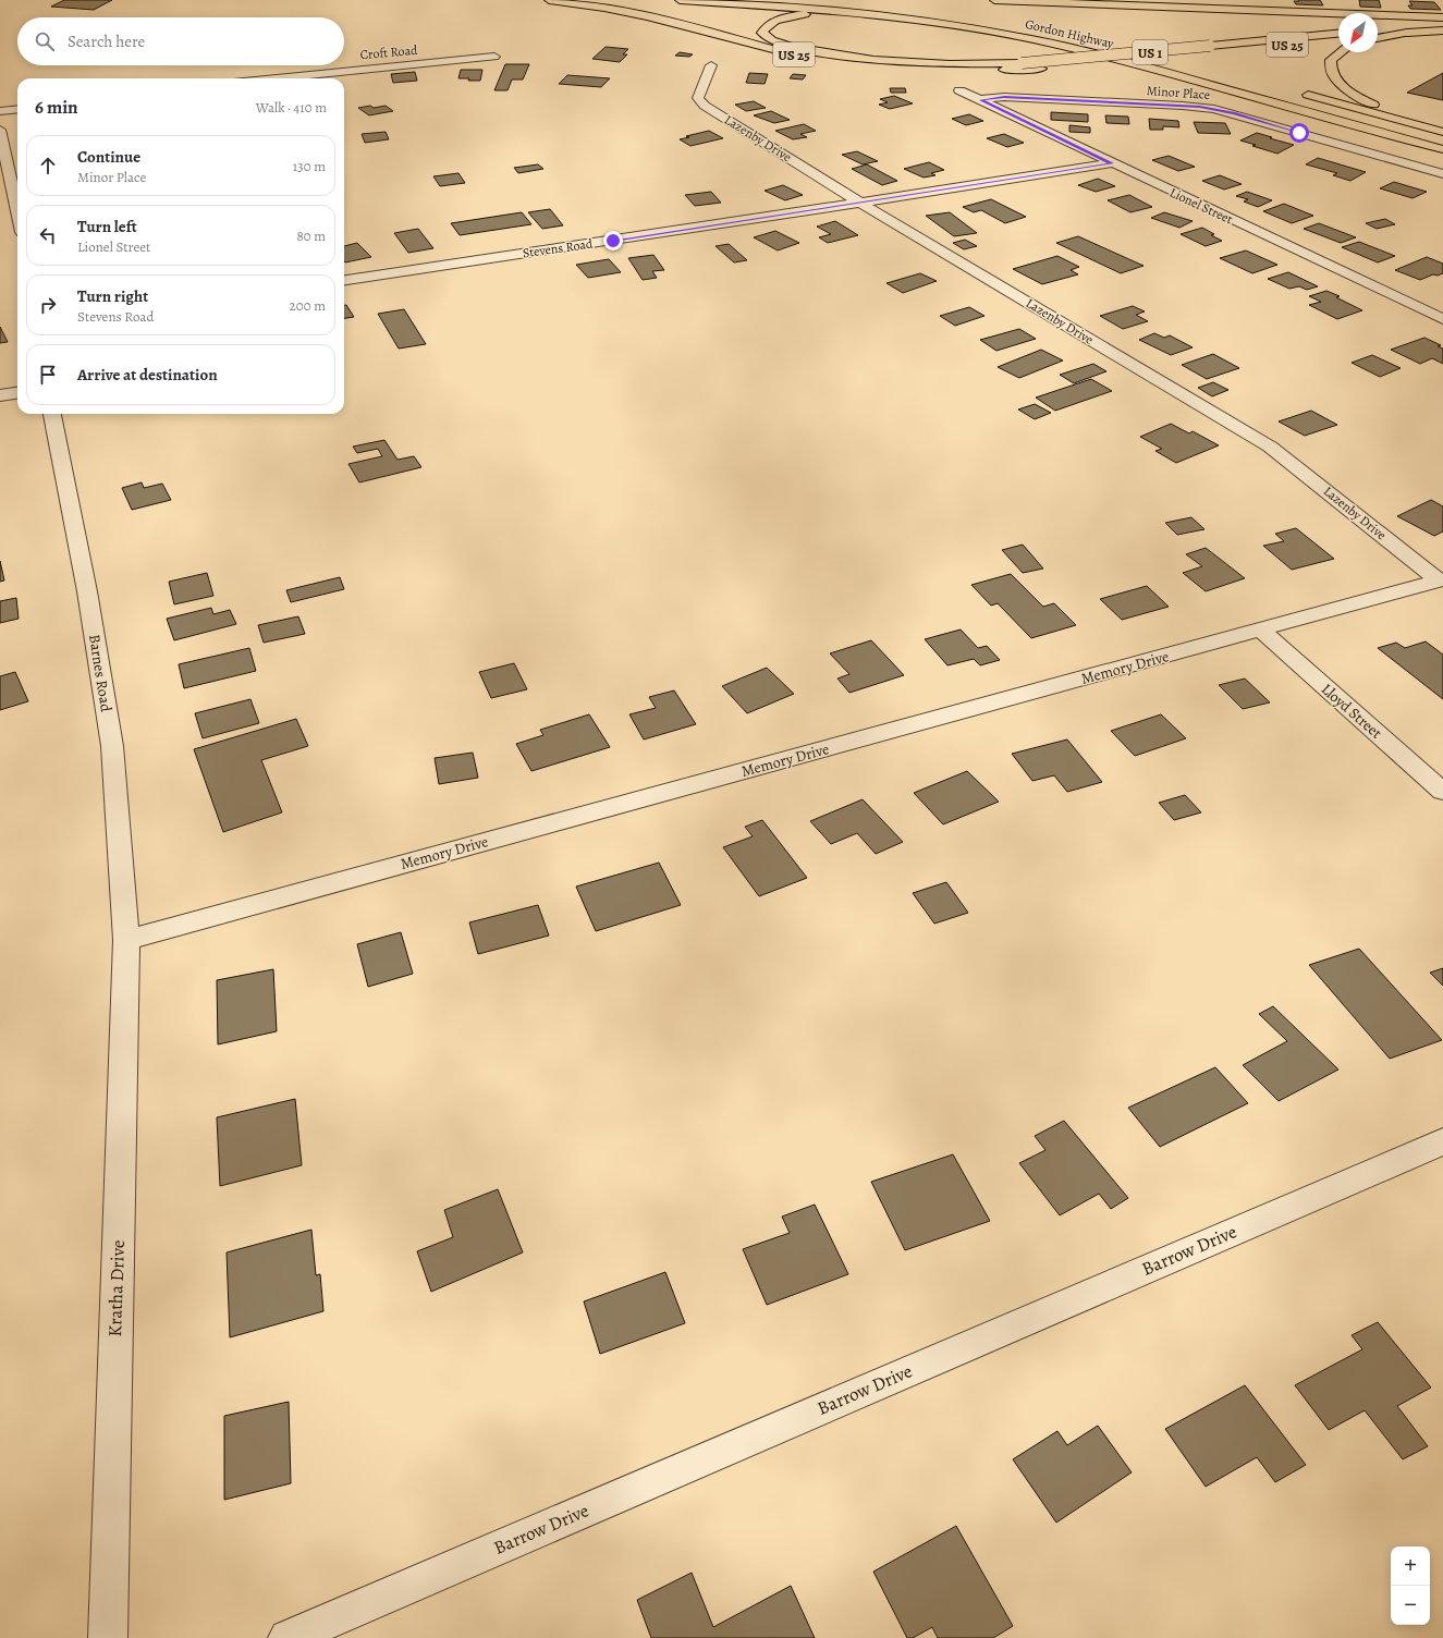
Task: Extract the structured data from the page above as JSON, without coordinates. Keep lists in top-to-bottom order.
{
  "streets": {
    "main road": ["Gordon Highway", "US 25", "US 1"],
    "street": [
      "Croft Road",
      "Minor Place",
      "Lazenby Drive",
      "Lionel Street",
      "Stevens Road",
      "Memory Drive",
      "Barnes Road",
      "Lloyd Street",
      "Barrow Drive",
      "Kratha Drive"
    ]
  },
  "crossings": [
    ["Minor Place", "Lionel Street"],
    ["Lazenby Drive", "Stevens Road"],
    ["Lazenby Drive", "Memory Drive"],
    ["Lionel Street", "Stevens Road"],
    ["Memory Drive", "Barnes Road"],
    ["Memory Drive", "Lloyd Street"],
    ["Memory Drive", "Kratha Drive"],
    ["Barnes Road", "Kratha Drive"]
  ],
  "north": "bottom left",
  "page": {
    "search": "Search here",
    "heading": ["6 min", "Walk · 410 m"],
    "list": [
      ["Continue", "Minor Place", "130 m"],
      ["Turn left", "Lionel Street", "80 m"],
      ["Turn right", "Stevens Road", "200 m"],
      "Arrive at destination"
    ],
    "map_buttons": ["+", "−"]
  }
}
